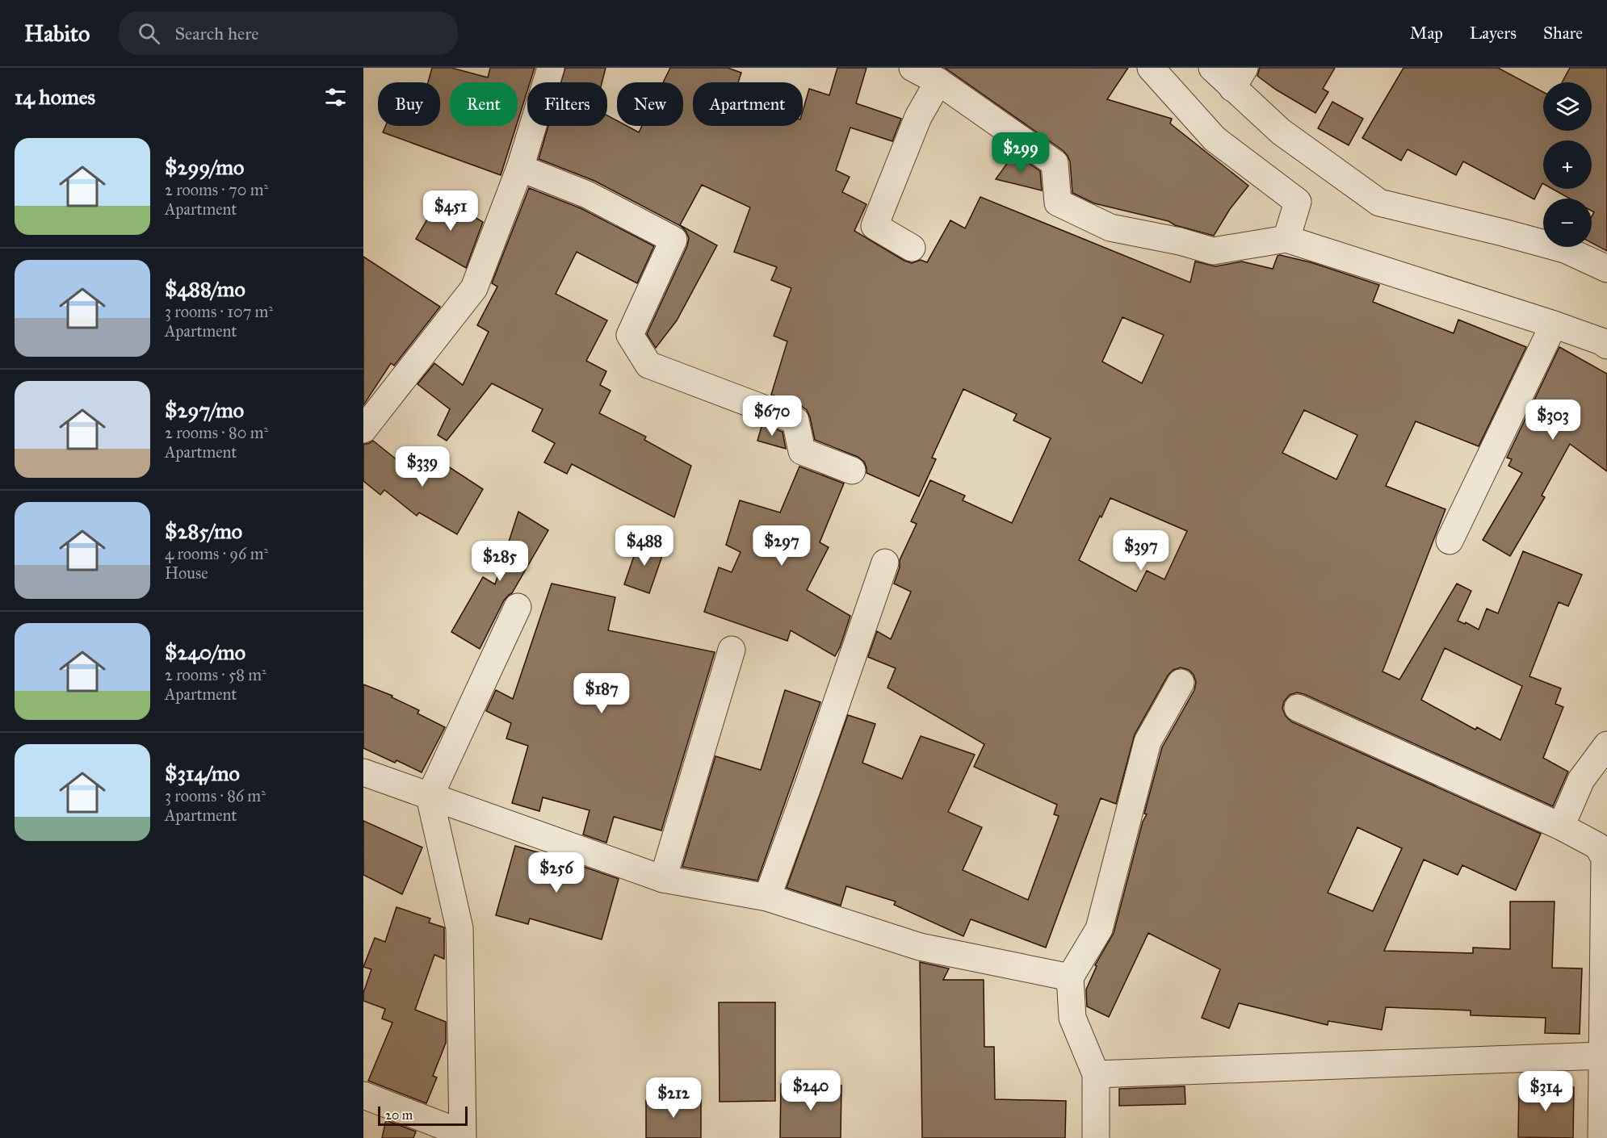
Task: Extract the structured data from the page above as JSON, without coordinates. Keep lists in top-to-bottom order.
{
  "scale_bar": "20 m",
  "page": {
    "header": "Habito",
    "search": "Search here",
    "nav": ["Map", "Layers", "Share"],
    "heading": "14 homes",
    "map_buttons": ["+", "−"],
    "chip": [
      "Buy",
      "Rent",
      "Filters",
      "New",
      "Apartment"
    ],
    "list": [
      {
        "name": "$299/mo",
        "note": "2 rooms · 70 m² · Apartment"
      },
      {
        "name": "$488/mo",
        "note": "3 rooms · 107 m² · Apartment"
      },
      {
        "name": "$297/mo",
        "note": "2 rooms · 80 m² · Apartment"
      },
      {
        "name": "$285/mo",
        "note": "4 rooms · 96 m² · House"
      },
      {
        "name": "$240/mo",
        "note": "2 rooms · 58 m² · Apartment"
      },
      {
        "name": "$314/mo",
        "note": "3 rooms · 86 m² · Apartment"
      }
    ],
    "price": [
      "$299",
      "$451",
      "$670",
      "$303",
      "$339",
      "$488",
      "$297",
      "$397",
      "$285",
      "$187",
      "$256",
      "$240",
      "$314",
      "$212"
    ],
    "scale": "20 m"
  }
}
